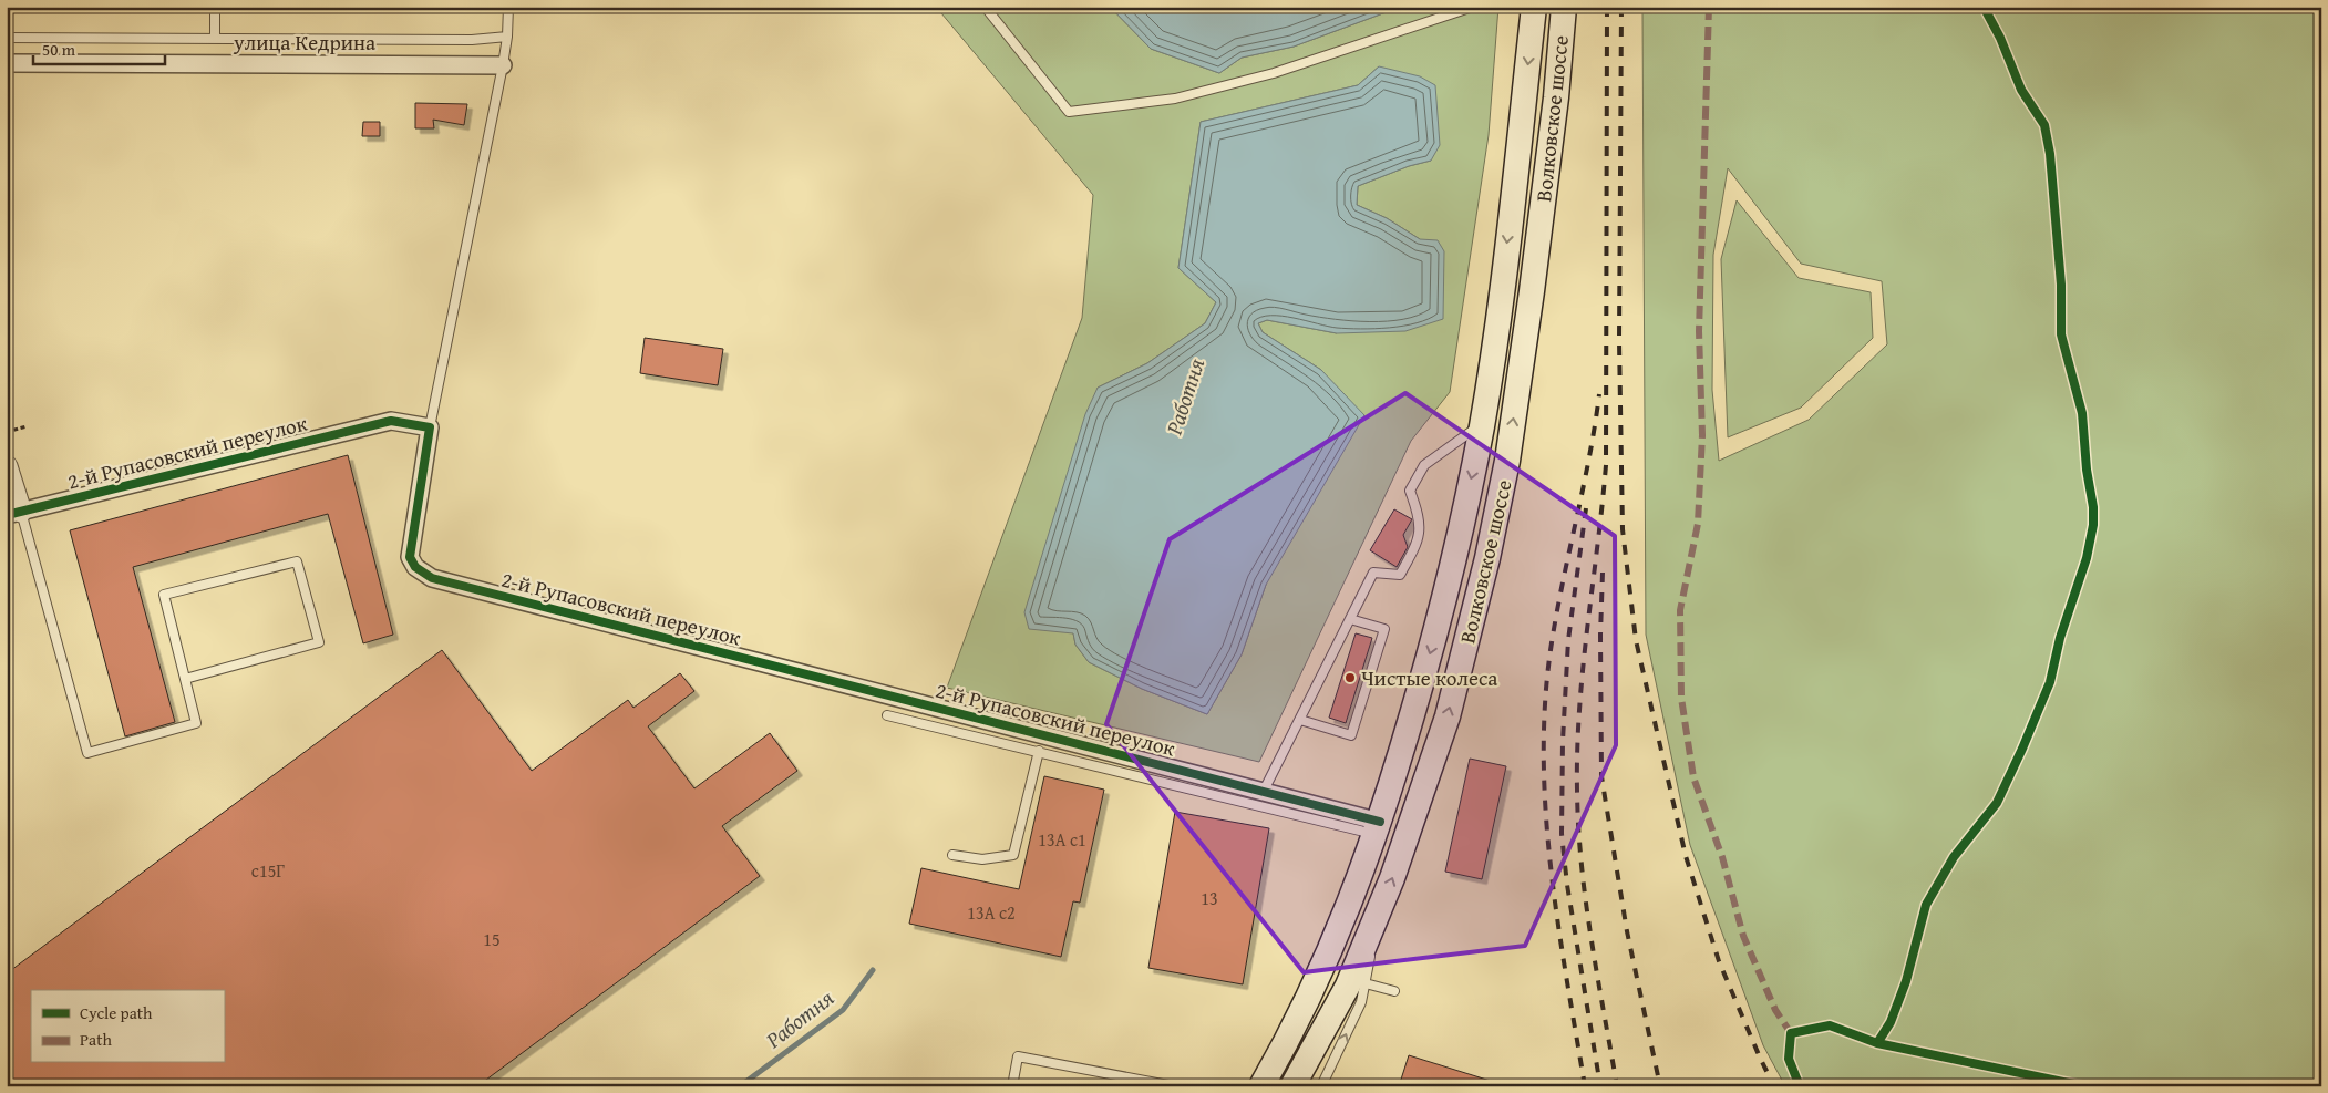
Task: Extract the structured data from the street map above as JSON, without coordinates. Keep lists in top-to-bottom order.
{
  "streets": {
    "main road": ["Волковское шоссе"],
    "street": ["улица Кедрина", "2-й Рупасовский переулок"]
  },
  "crossings": [
    ["Волковское шоссе", "2-й Рупасовский переулок"]
  ],
  "water": ["Работня"],
  "places": ["Чистые колеса"],
  "house_numbers": [
    "13А с1",
    "с15Г",
    "13",
    "13А с2",
    "15"
  ],
  "legend": ["Cycle path", "Path"],
  "scale_bar": "50 m"
}
